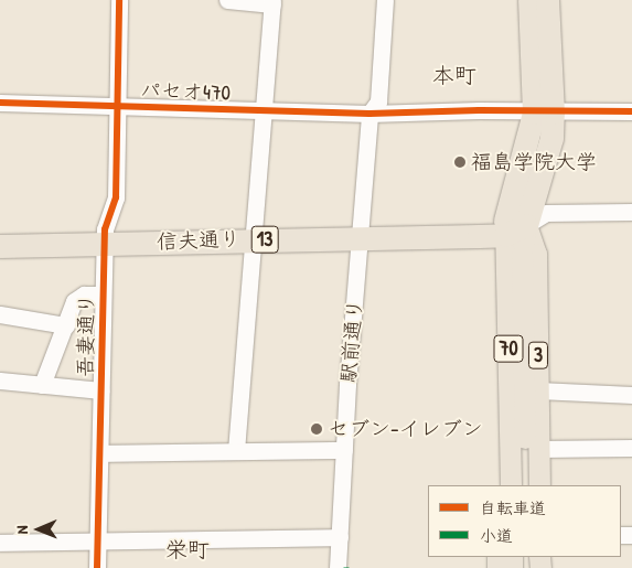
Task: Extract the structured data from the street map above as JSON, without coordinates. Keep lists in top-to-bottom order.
{
  "streets": {
    "highway": ["13", "信夫通り"],
    "main road": ["70", "3"],
    "street": ["パセオ470", "吾妻通り", "駅前通り"]
  },
  "crossings": [
    ["パセオ470", "吾妻通り"],
    ["パセオ470", "駅前通り"],
    ["信夫通り", "吾妻通り"],
    ["信夫通り", "駅前通り"],
    ["信夫通り", "70"],
    ["信夫通り", "3"],
    ["70", "3"]
  ],
  "districts": ["本町", "栄町"],
  "places": ["福島学院大学", "セブン-イレブン"],
  "legend": ["自転車道", "小道"],
  "north": "left"
}
